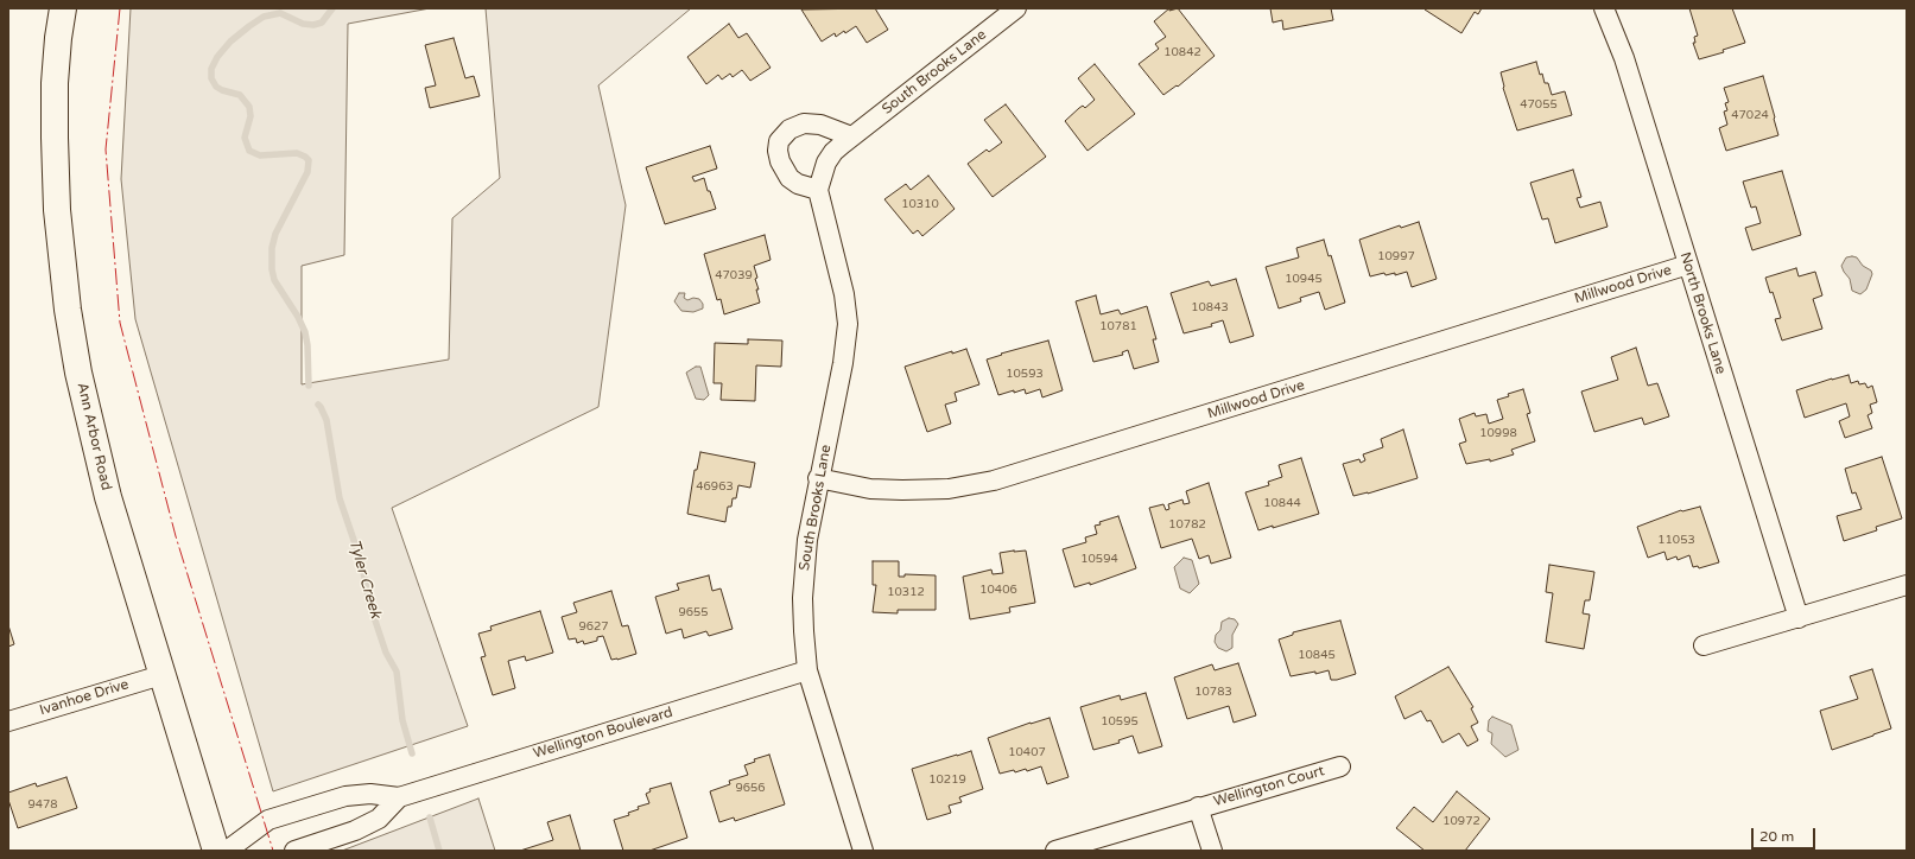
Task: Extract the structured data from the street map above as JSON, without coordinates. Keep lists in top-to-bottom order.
{
  "streets": {
    "main road": ["Ann Arbor Road"],
    "street": [
      "South Brooks Lane",
      "Millwood Drive",
      "North Brooks Lane",
      "Ivanhoe Drive",
      "Wellington Boulevard",
      "Wellington Court"
    ]
  },
  "crossings": [
    ["South Brooks Lane", "Millwood Drive"],
    ["South Brooks Lane", "Wellington Boulevard"],
    ["Millwood Drive", "North Brooks Lane"],
    ["Ann Arbor Road", "Ivanhoe Drive"]
  ],
  "water": ["Tyler Creek"],
  "house_numbers": [
    "10842",
    "47055",
    "47024",
    "10310",
    "10997",
    "47039",
    "10945",
    "10843",
    "10781",
    "10593",
    "10998",
    "46963",
    "10844",
    "10782",
    "11053",
    "10594",
    "10406",
    "10312",
    "9655",
    "9627",
    "10845",
    "10783",
    "10595",
    "10407",
    "10219",
    "9656",
    "9478",
    "10972"
  ],
  "scale_bar": "20 m"
}
